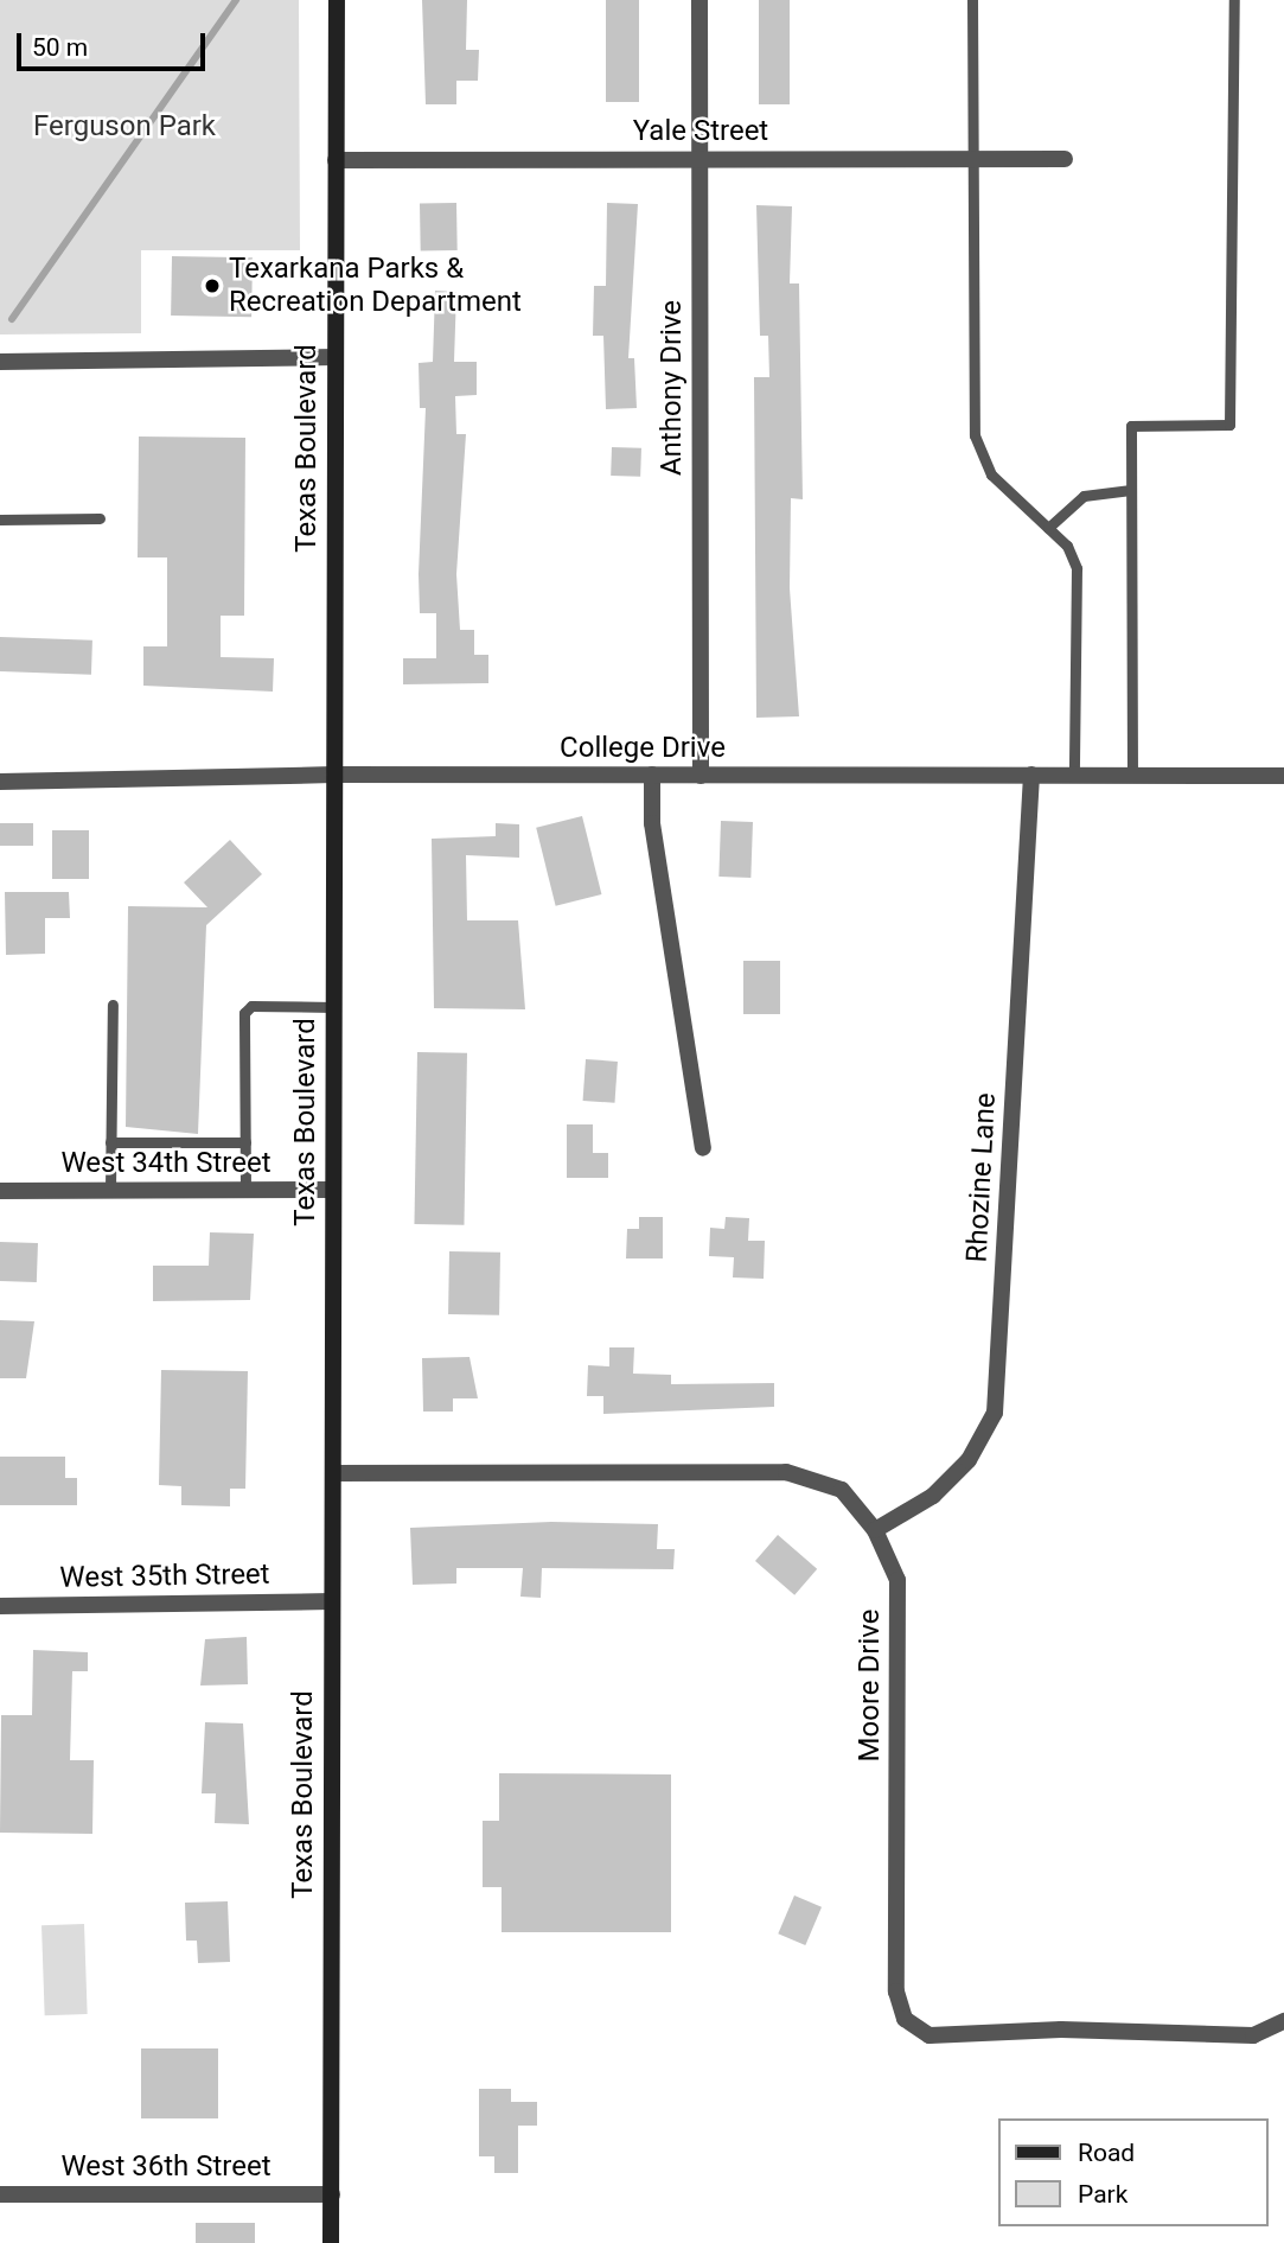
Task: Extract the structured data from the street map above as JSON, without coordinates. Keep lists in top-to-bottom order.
{
  "streets": {
    "main road": ["Texas Boulevard"],
    "street": [
      "Yale Street",
      "Anthony Drive",
      "College Drive",
      "West 34th Street",
      "Rhozine Lane",
      "West 35th Street",
      "Moore Drive",
      "West 36th Street"
    ]
  },
  "crossings": [
    ["Yale Street", "Anthony Drive"],
    ["Yale Street", "Texas Boulevard"],
    ["Anthony Drive", "College Drive"],
    ["Texas Boulevard", "College Drive"],
    ["Texas Boulevard", "West 34th Street"],
    ["Texas Boulevard", "West 35th Street"],
    ["Texas Boulevard", "Moore Drive"],
    ["Texas Boulevard", "West 36th Street"],
    ["College Drive", "Rhozine Lane"],
    ["Rhozine Lane", "Moore Drive"]
  ],
  "parks": ["Ferguson Park"],
  "places": ["Texarkana Parks & Recreation Department"],
  "legend": ["Road", "Park"],
  "scale_bar": "50 m"
}
